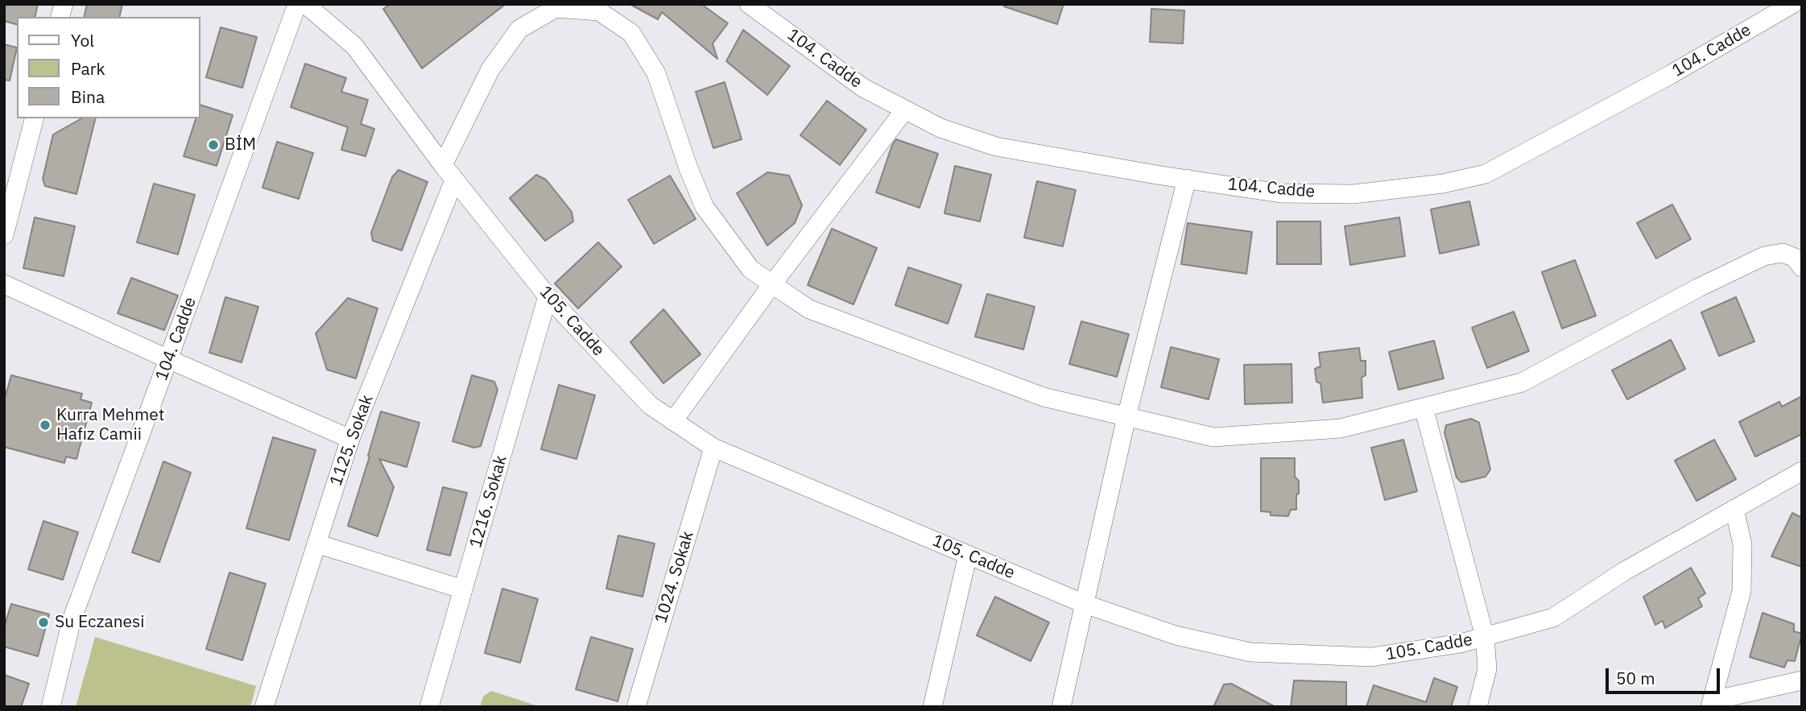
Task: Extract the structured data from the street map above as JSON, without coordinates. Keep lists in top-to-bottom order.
{
  "streets": {
    "street": [
      "104. Cadde",
      "105. Cadde",
      "1125. Sokak",
      "1216. Sokak",
      "1024. Sokak"
    ]
  },
  "crossings": [
    ["105. Cadde", "1125. Sokak"],
    ["105. Cadde", "1216. Sokak"],
    ["105. Cadde", "1024. Sokak"]
  ],
  "places": ["BİM", "Kurra Mehmet Hafız Camii", "Su Eczanesi"],
  "legend": ["Yol", "Park", "Bina"],
  "scale_bar": "50 m"
}
